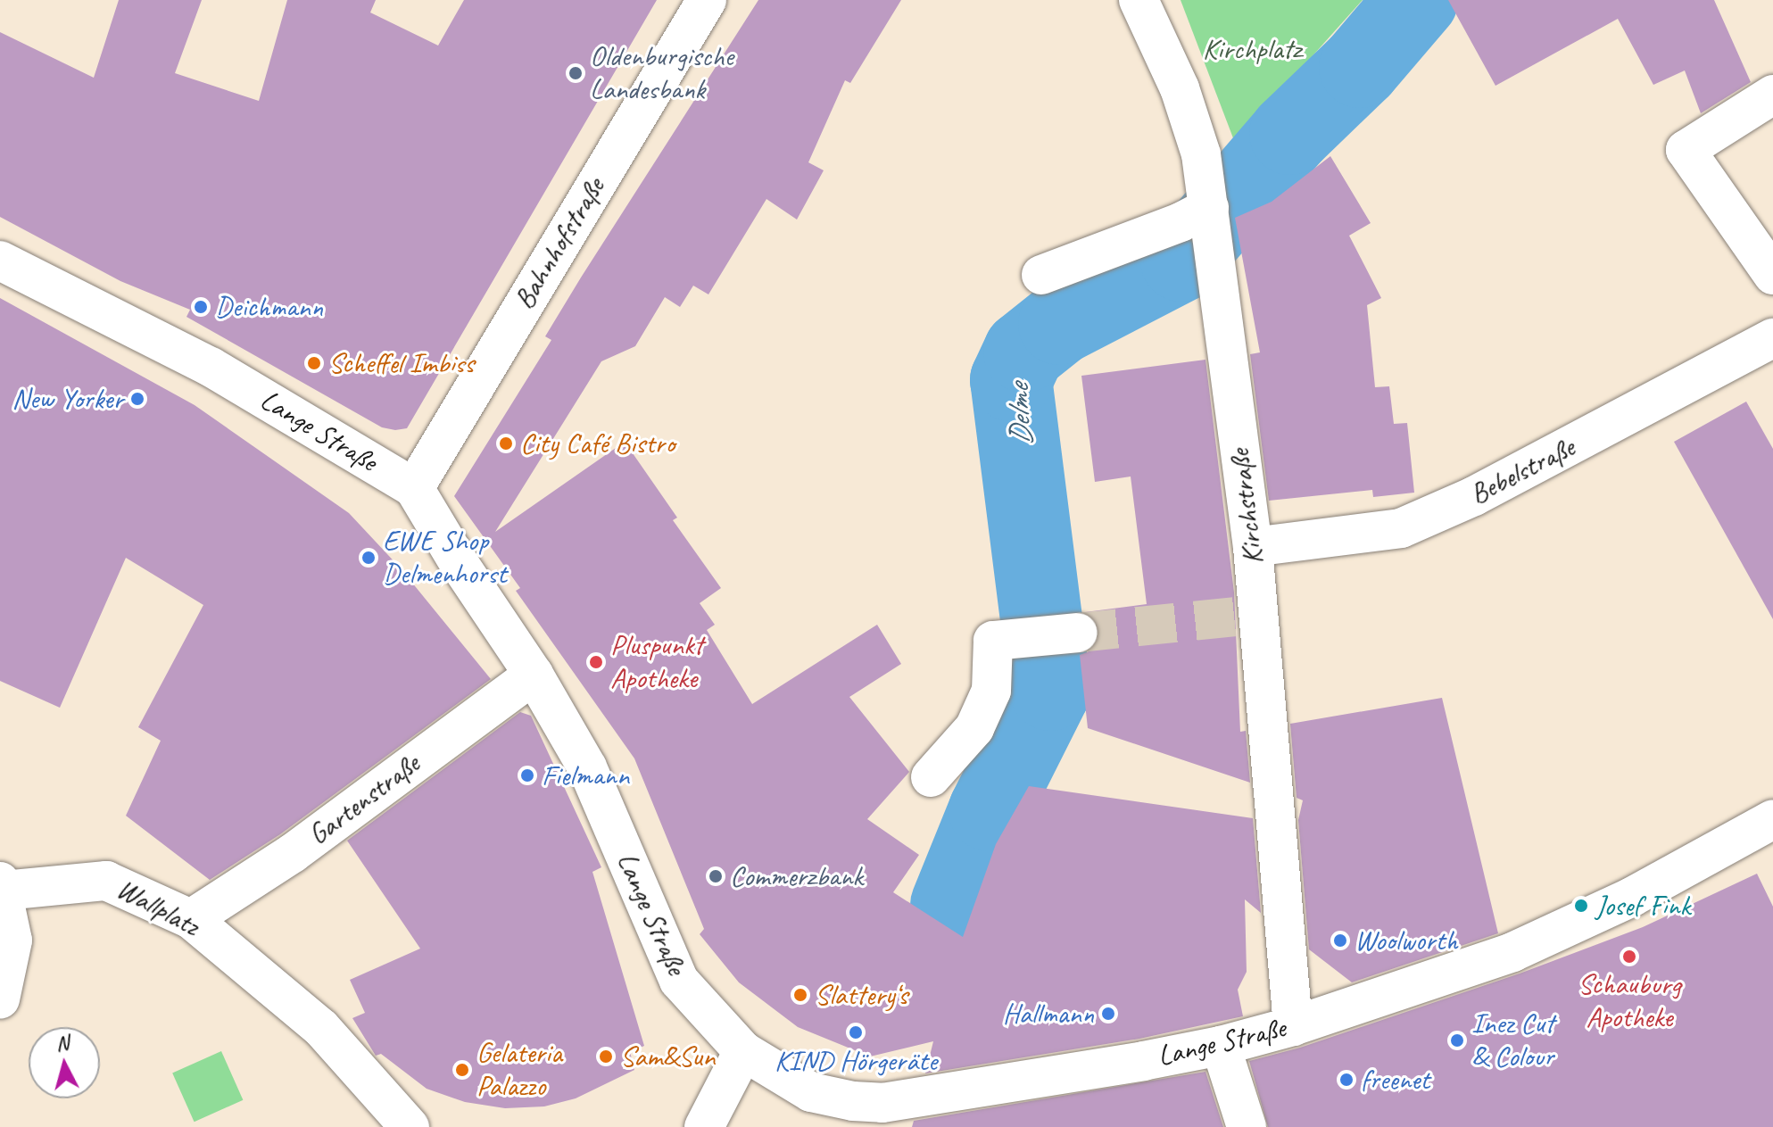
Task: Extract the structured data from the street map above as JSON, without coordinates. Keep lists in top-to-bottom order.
{
  "streets": {
    "street": [
      "Bahnhofstraße",
      "Lange Straße",
      "Bebelstraße",
      "Kirchstraße",
      "Gartenstraße",
      "Wallplatz"
    ]
  },
  "crossings": [
    ["Bahnhofstraße", "Lange Straße"],
    ["Lange Straße", "Kirchstraße"],
    ["Lange Straße", "Gartenstraße"],
    ["Bebelstraße", "Kirchstraße"],
    ["Gartenstraße", "Wallplatz"]
  ],
  "water": ["Delme"],
  "parks": ["Kirchplatz"],
  "places": [
    "Oldenburgische Landesbank",
    "Deichmann",
    "Scheffel Imbiss",
    "New Yorker",
    "City Café Bistro",
    "EWE Shop Delmenhorst",
    "Pluspunkt Apotheke",
    "Fielmann",
    "Commerzbank",
    "Josef Fink",
    "Woolworth",
    "Schauburg Apotheke",
    "Slattery‘s",
    "Hallmann",
    "KIND Hörgeräte",
    "Inez Cut & Colour",
    "Sam&Sun",
    "Gelateria Palazzo",
    "freenet"
  ],
  "north": "top"
}
